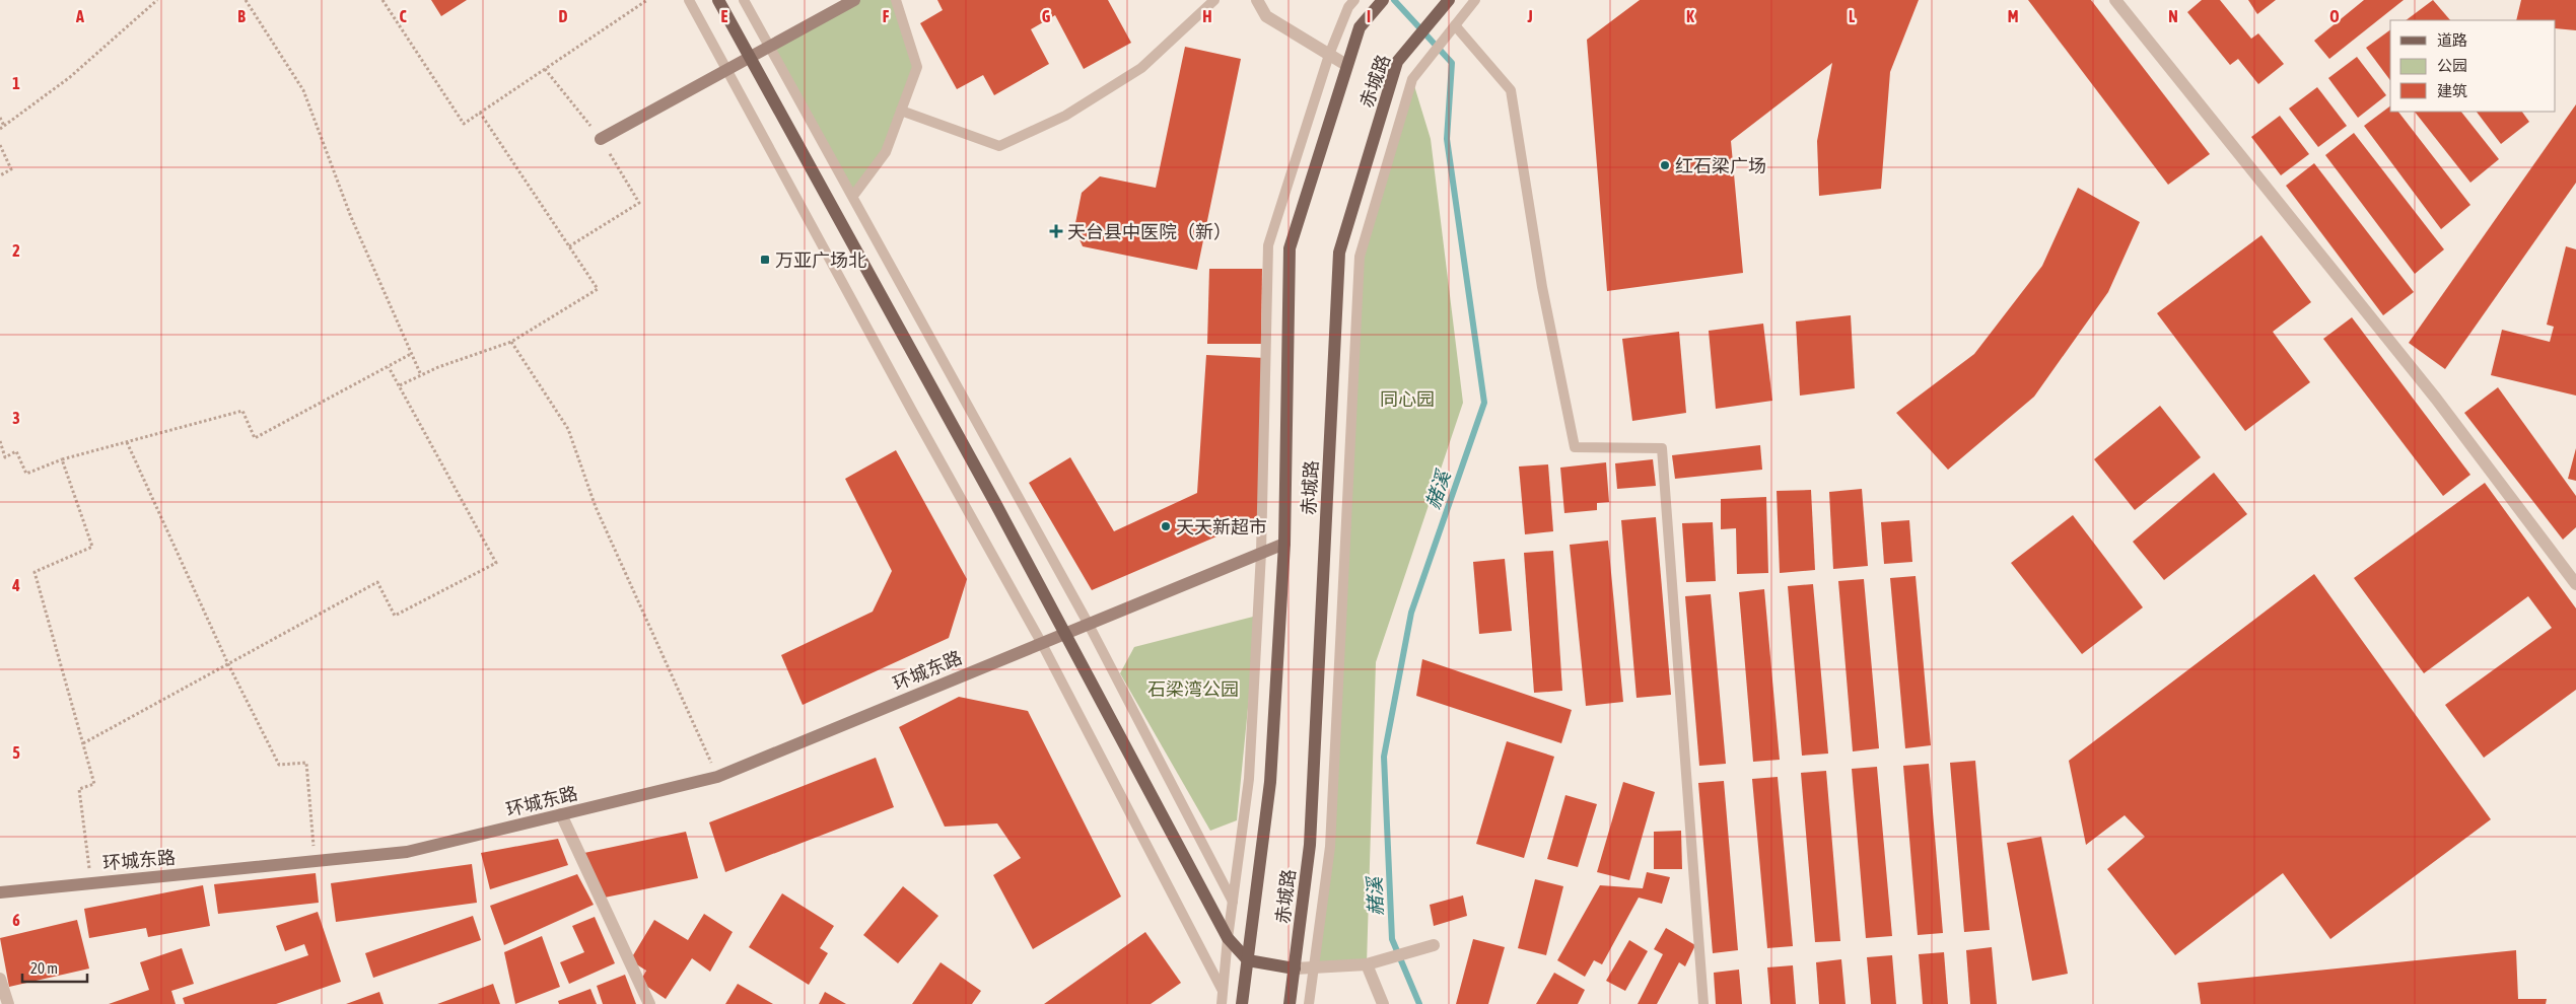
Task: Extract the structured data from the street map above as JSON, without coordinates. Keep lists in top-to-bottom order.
{
  "streets": {
    "main road": ["赤城路", "环城东路"]
  },
  "crossings": [
    ["赤城路", "环城东路"]
  ],
  "water": ["赭溪"],
  "parks": ["同心园", "石梁湾公园"],
  "places": {
    "other": ["红石梁广场", "天天新超市"],
    "health": ["天台县中医院（新）"],
    "transit": ["万亚广场北"]
  },
  "legend": ["道路", "公园", "建筑"],
  "scale_bar": "20 m",
  "grid": {
    "columns": [
      "A",
      "B",
      "C",
      "D",
      "E",
      "F",
      "G",
      "H",
      "I",
      "J",
      "K",
      "L",
      "M",
      "N",
      "O"
    ],
    "rows": [
      "1",
      "2",
      "3",
      "4",
      "5",
      "6"
    ]
  }
}
